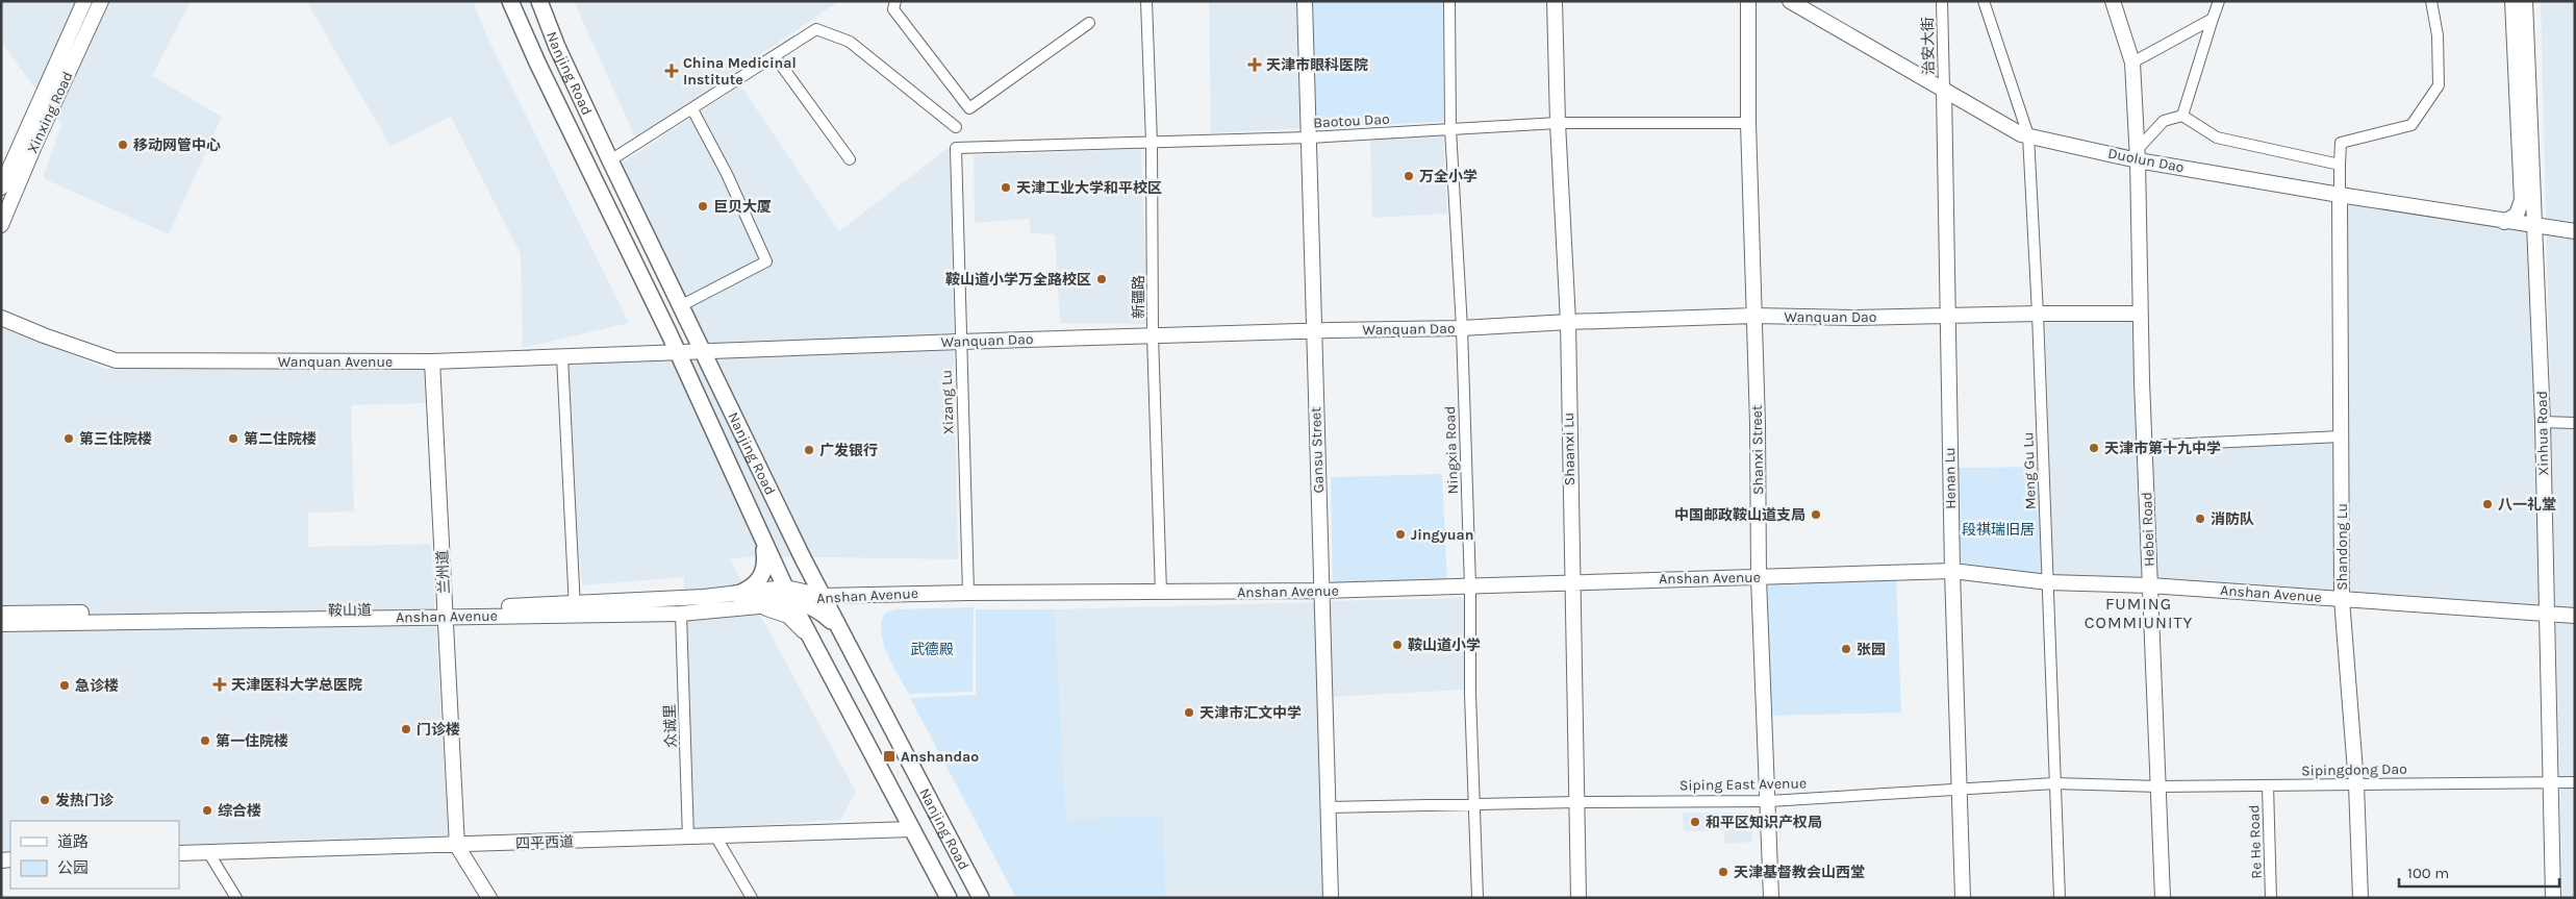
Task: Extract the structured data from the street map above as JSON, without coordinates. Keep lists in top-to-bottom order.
{
  "streets": {
    "main road": ["Nanjing Road"],
    "street": [
      "治安大街",
      "Xinxing Road",
      "Baotou Dao",
      "Duolun Dao",
      "新疆路",
      "Wanquan Dao",
      "Wanquan Avenue",
      "Xizang Lu",
      "Xinhua Road",
      "Shaanxi Lu",
      "Gansu Street",
      "Ningxia Road",
      "Shanxi Street",
      "Meng Gu Lu",
      "Henan Lu",
      "Hebei Road",
      "Shandong Lu",
      "兰州道",
      "Anshan Avenue",
      "鞍山道",
      "众诚里",
      "Sipingdong Dao",
      "Siping East Avenue",
      "Re He Road",
      "四平西道"
    ]
  },
  "crossings": [
    ["治安大街", "Duolun Dao"],
    ["治安大街", "Henan Lu"],
    ["Nanjing Road", "Wanquan Dao"],
    ["Nanjing Road", "Wanquan Avenue"],
    ["Nanjing Road", "Anshan Avenue"],
    ["Nanjing Road", "四平西道"],
    ["Baotou Dao", "新疆路"],
    ["Baotou Dao", "Xizang Lu"],
    ["Baotou Dao", "Shaanxi Lu"],
    ["Baotou Dao", "Gansu Street"],
    ["Baotou Dao", "Ningxia Road"],
    ["Baotou Dao", "Shanxi Street"],
    ["Duolun Dao", "Xinhua Road"],
    ["Duolun Dao", "Meng Gu Lu"],
    ["Duolun Dao", "Henan Lu"],
    ["Duolun Dao", "Hebei Road"],
    ["Duolun Dao", "Shandong Lu"],
    ["新疆路", "Wanquan Dao"],
    ["新疆路", "Anshan Avenue"],
    ["Wanquan Dao", "Wanquan Avenue"],
    ["Wanquan Dao", "Xizang Lu"],
    ["Wanquan Dao", "Shaanxi Lu"],
    ["Wanquan Dao", "Gansu Street"],
    ["Wanquan Dao", "Ningxia Road"],
    ["Wanquan Dao", "Shanxi Street"],
    ["Wanquan Dao", "Meng Gu Lu"],
    ["Wanquan Dao", "Henan Lu"],
    ["Wanquan Dao", "Hebei Road"],
    ["Wanquan Avenue", "兰州道"],
    ["Xizang Lu", "Anshan Avenue"],
    ["Xinhua Road", "Anshan Avenue"],
    ["Xinhua Road", "Sipingdong Dao"],
    ["Shaanxi Lu", "Anshan Avenue"],
    ["Shaanxi Lu", "Siping East Avenue"],
    ["Gansu Street", "Anshan Avenue"],
    ["Gansu Street", "Siping East Avenue"],
    ["Ningxia Road", "Anshan Avenue"],
    ["Ningxia Road", "Siping East Avenue"],
    ["Shanxi Street", "Anshan Avenue"],
    ["Shanxi Street", "Siping East Avenue"],
    ["Meng Gu Lu", "Anshan Avenue"],
    ["Meng Gu Lu", "Siping East Avenue"],
    ["Henan Lu", "Anshan Avenue"],
    ["Henan Lu", "Siping East Avenue"],
    ["Hebei Road", "Anshan Avenue"],
    ["Hebei Road", "Sipingdong Dao"],
    ["Hebei Road", "Siping East Avenue"],
    ["Shandong Lu", "Anshan Avenue"],
    ["Shandong Lu", "Sipingdong Dao"],
    ["兰州道", "Anshan Avenue"],
    ["兰州道", "鞍山道"],
    ["兰州道", "四平西道"],
    ["Anshan Avenue", "鞍山道"],
    ["Anshan Avenue", "众诚里"],
    ["众诚里", "四平西道"],
    ["Sipingdong Dao", "Siping East Avenue"],
    ["Sipingdong Dao", "Re He Road"]
  ],
  "districts": ["FUMING COMMIUNITY"],
  "parks": ["段祺瑞旧居", "武德殿"],
  "places": {
    "health": ["天津市眼科医院", "China Medicinal Institute", "天津医科大学总医院"],
    "other": [
      "移动网管中心",
      "万全小学",
      "天津工业大学和平校区",
      "巨贝大厦",
      "鞍山道小学万全路校区",
      "第三住院楼",
      "第二住院楼",
      "天津市第十九中学",
      "广发银行",
      "八一礼堂",
      "中国邮政鞍山道支局",
      "消防队",
      "Jingyuan",
      "鞍山道小学",
      "张园",
      "急诊楼",
      "天津市汇文中学",
      "门诊楼",
      "第一住院楼",
      "发热门诊",
      "综合楼",
      "和平区知识产权局",
      "天津基督教会山西堂"
    ],
    "transit": ["Anshandao"]
  },
  "legend": ["道路", "公园"],
  "scale_bar": "100 m"
}
